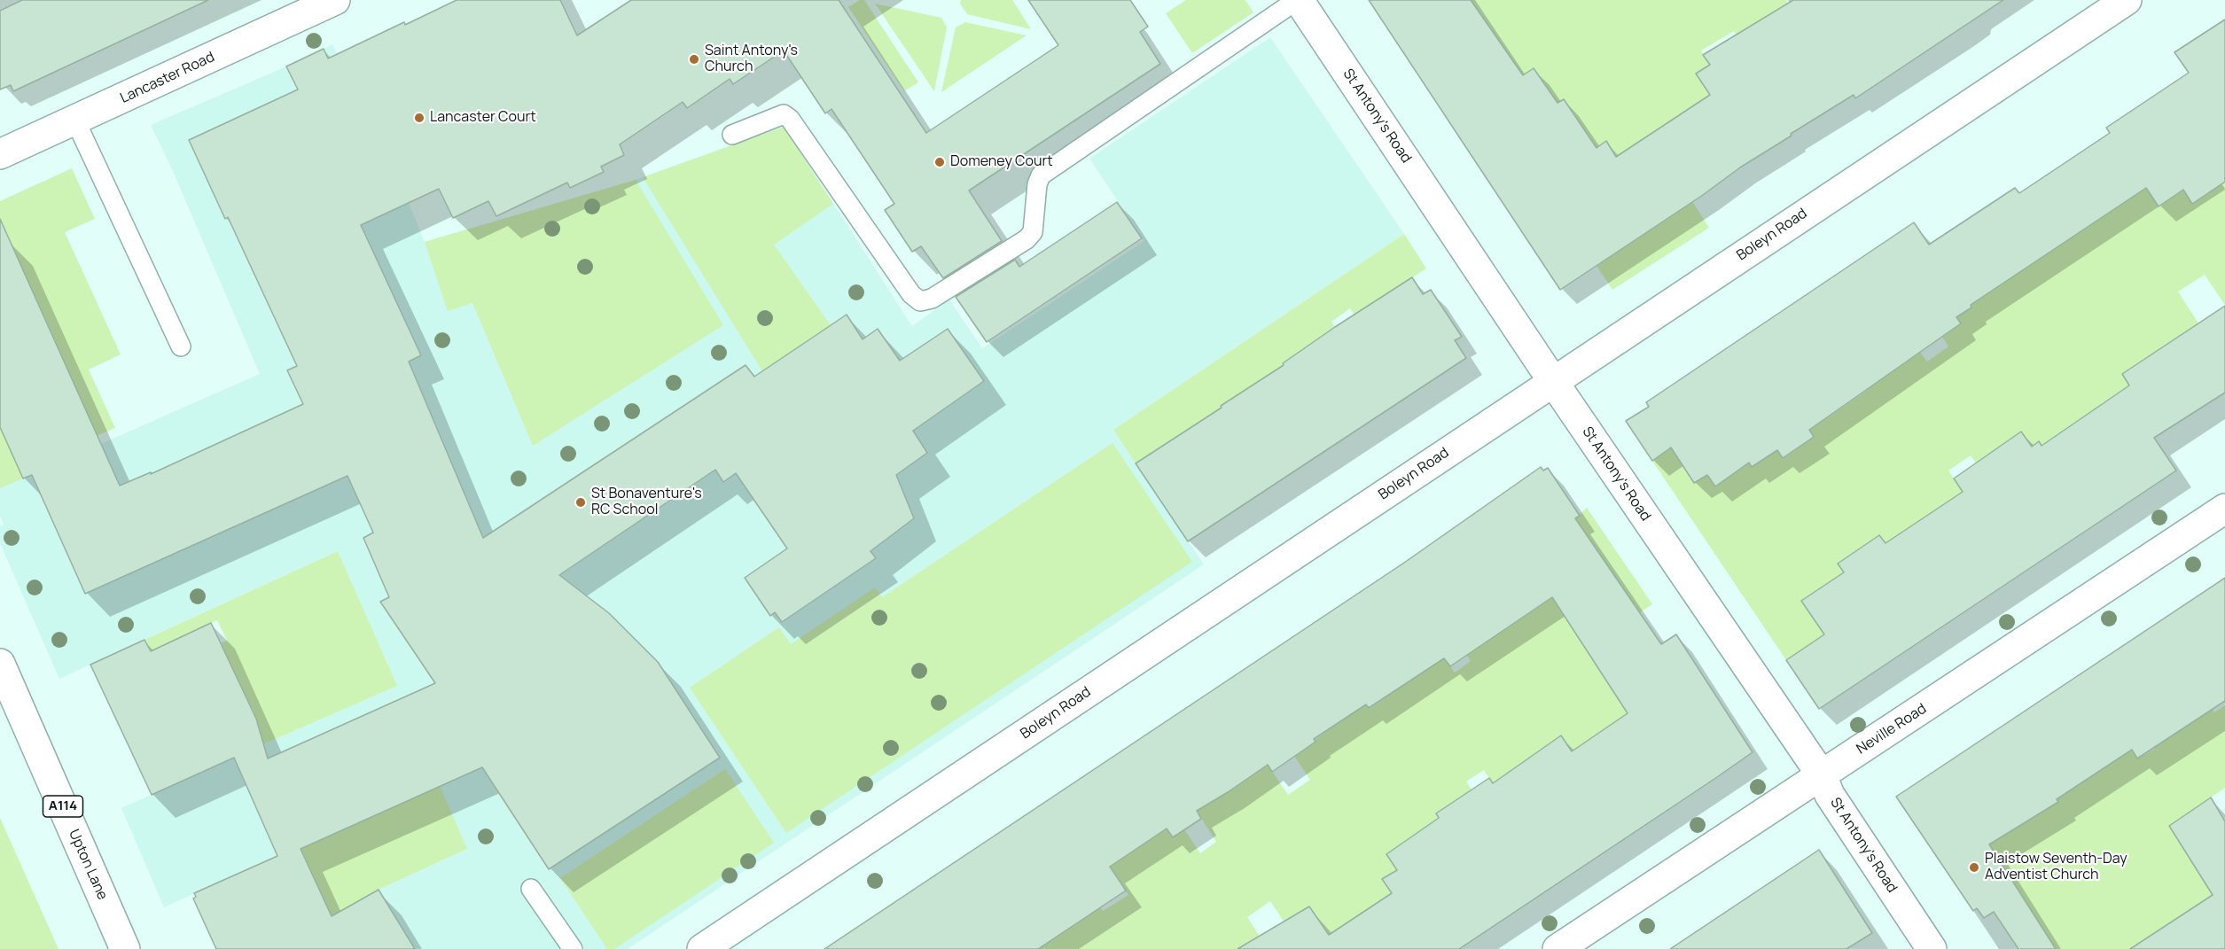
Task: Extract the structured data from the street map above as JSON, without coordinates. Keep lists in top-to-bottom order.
{
  "streets": {
    "street": [
      "Lancaster Road",
      "St Antony's Road",
      "Boleyn Road",
      "Neville Road",
      "A114",
      "Upton Lane"
    ]
  },
  "crossings": [
    ["St Antony's Road", "Boleyn Road"],
    ["St Antony's Road", "Neville Road"]
  ],
  "places": [
    "Saint Antony's Church",
    "Lancaster Court",
    "Domeney Court",
    "St Bonaventure's RC School",
    "Plaistow Seventh-Day Adventist Church"
  ]
}
